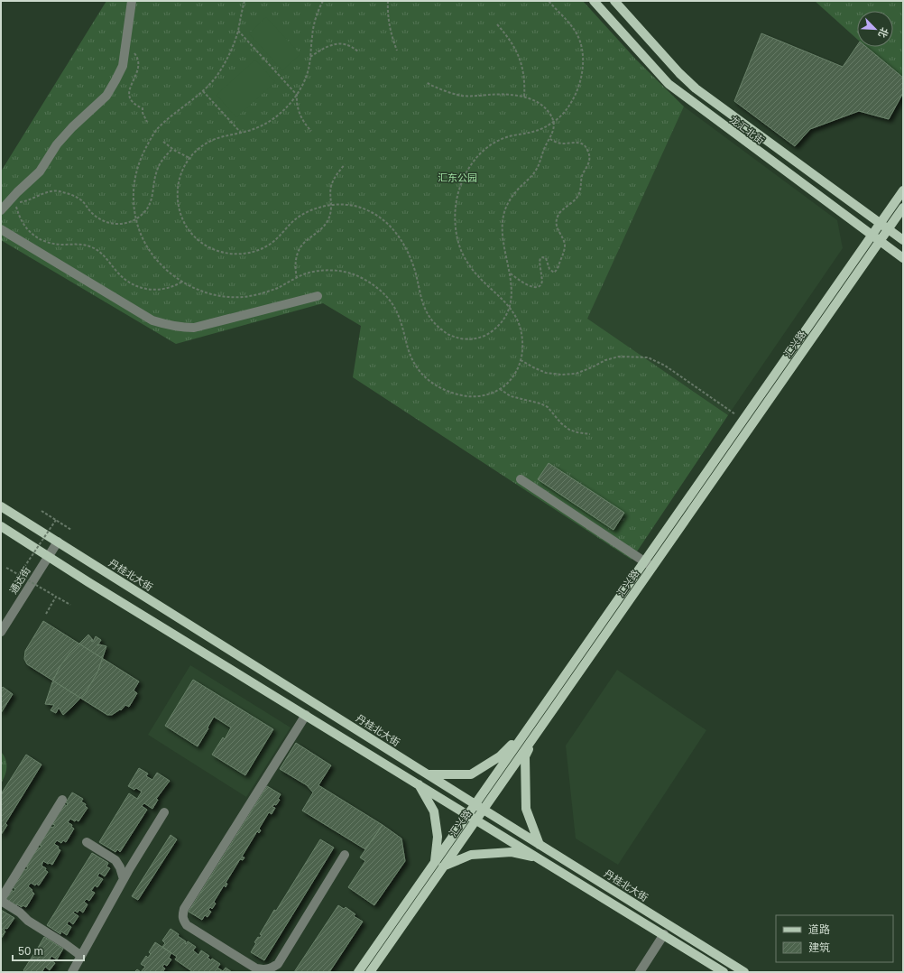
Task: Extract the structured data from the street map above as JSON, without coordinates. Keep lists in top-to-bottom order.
{
  "streets": {
    "main road": ["龙汇北街", "汇兴路", "丹桂北大街"],
    "street": ["通达街"]
  },
  "crossings": [
    ["龙汇北街", "汇兴路"],
    ["汇兴路", "丹桂北大街"],
    ["丹桂北大街", "通达街"]
  ],
  "parks": ["汇东公园"],
  "legend": ["道路", "建筑"],
  "scale_bar": "50 m",
  "north": "bottom right"
}
